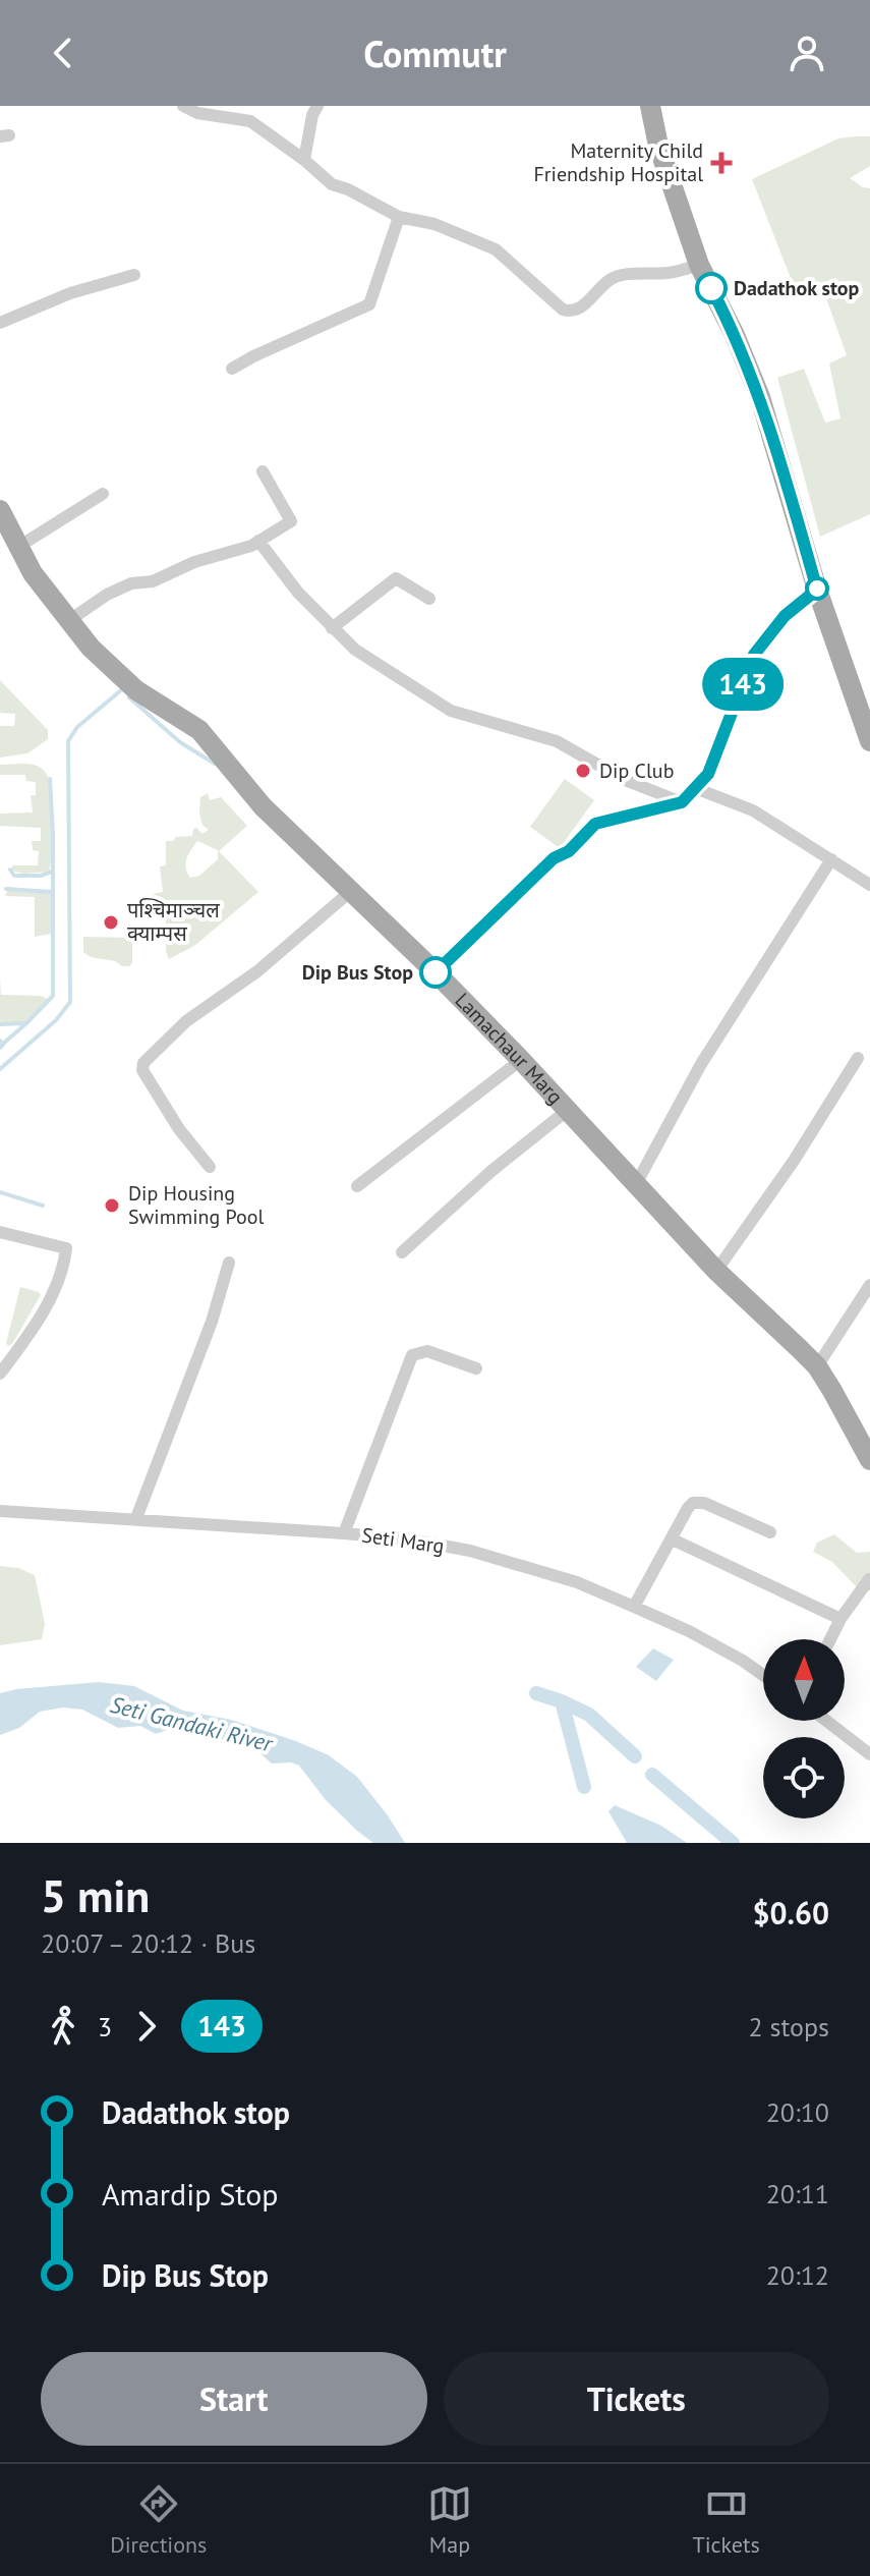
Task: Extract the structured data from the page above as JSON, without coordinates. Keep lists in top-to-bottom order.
{
  "streets": {
    "main road": ["Lamachaur Marg"],
    "street": ["Seti Marg"]
  },
  "water": ["Seti Gandaki River"],
  "places": {
    "health": ["Maternity Child Friendship Hospital"],
    "other": [
      "Dadathok stop",
      "Dip Club",
      "पश्‍चिमाञ्‍चल क्याम्पस",
      "Dip Bus Stop",
      "Dip Housing Swimming Pool"
    ]
  },
  "lines": ["bus line 143"],
  "north": "top",
  "page": {
    "header": "Commutr",
    "on_map": "143",
    "heading": ["5 min", "20:07 – 20:12 · Bus", "$0.60"],
    "legs": ["3", "143", "2 stops"],
    "list": [
      {
        "name": "Dadathok stop",
        "value": "20:10"
      },
      {
        "name": "Amardip Stop",
        "value": "20:11"
      },
      {
        "name": "Dip Bus Stop",
        "value": "20:12"
      }
    ],
    "buttons": ["Start", "Tickets"],
    "tabs": ["Directions", "Map", "Tickets"]
  }
}
